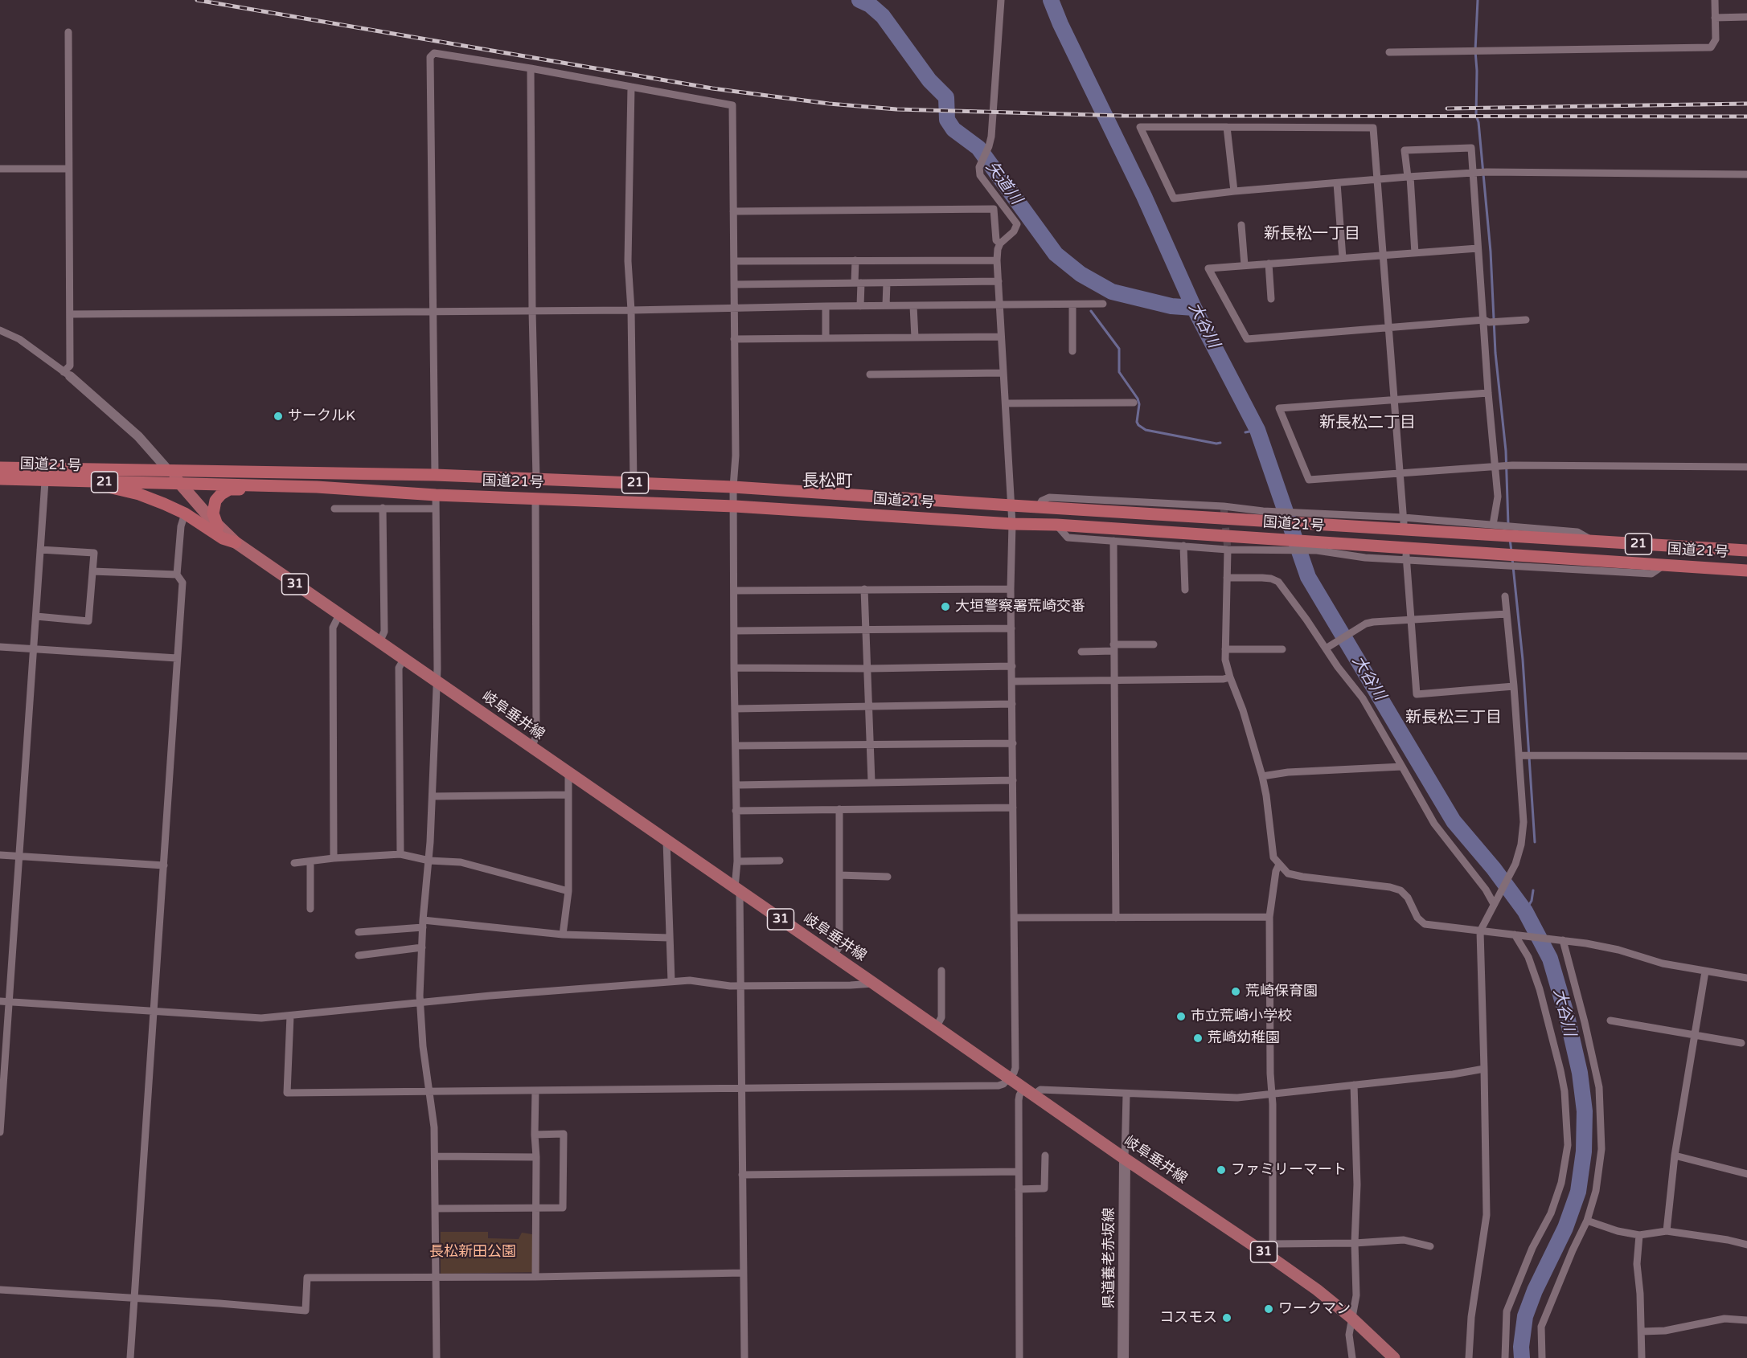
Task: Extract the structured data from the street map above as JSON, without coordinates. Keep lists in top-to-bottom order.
{
  "streets": {
    "highway": ["国道21号", "21"],
    "main road": ["31", "岐阜垂井線", "県道養老赤坂線"]
  },
  "crossings": [
    ["国道21号", "21"],
    ["国道21号", "岐阜垂井線"],
    ["21", "岐阜垂井線"],
    ["岐阜垂井線", "県道養老赤坂線"]
  ],
  "districts": [
    "新長松一丁目",
    "新長松二丁目",
    "長松町",
    "新長松三丁目"
  ],
  "water": ["矢道川", "大谷川"],
  "parks": ["長松新田公園"],
  "places": [
    "サークルK",
    "大垣警察署荒崎交番",
    "荒崎保育園",
    "市立荒崎小学校",
    "荒崎幼稚園",
    "ファミリーマート",
    "ワークマン",
    "コスモス"
  ]
}
